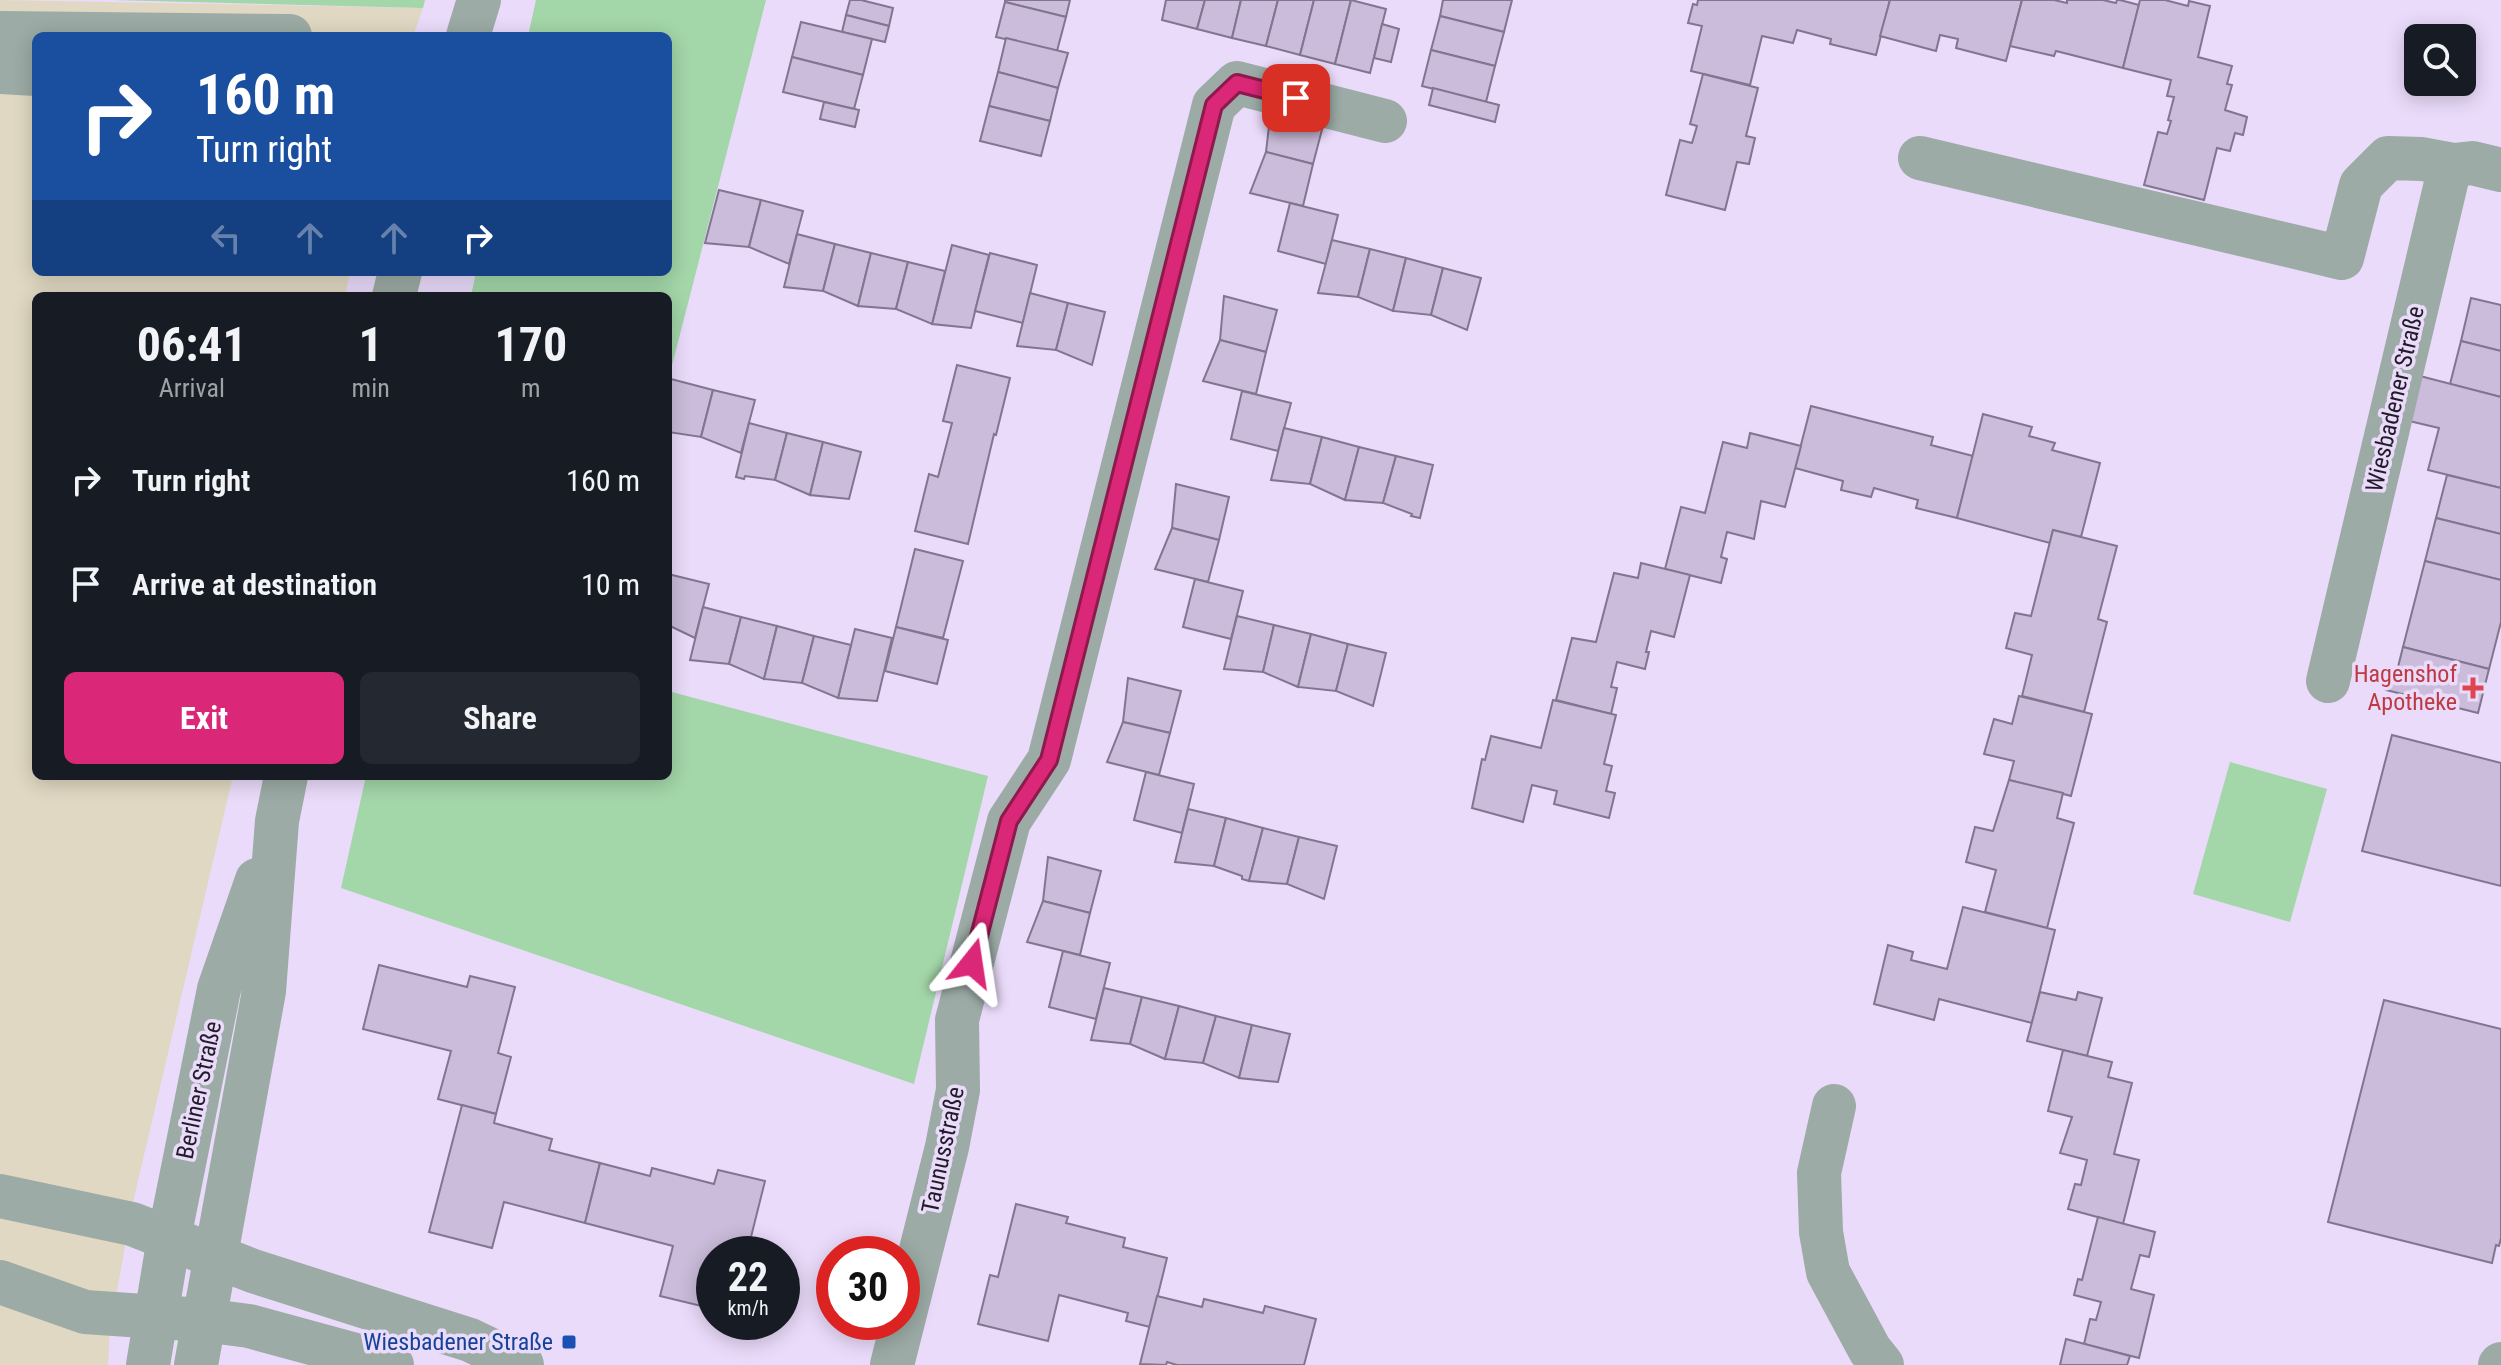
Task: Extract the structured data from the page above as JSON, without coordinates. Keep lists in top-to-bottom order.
{
  "streets": {
    "street": ["Wiesbadener Straße", "Berliner Straße", "Taunusstraße"]
  },
  "places": {
    "health": ["Hagenshof Apotheke"],
    "transit": ["Wiesbadener Straße"]
  },
  "page": {
    "turn": ["160 m", "Turn right"],
    "eta": [
      "06:41",
      "Arrival",
      "1",
      "min",
      "170",
      "m"
    ],
    "list": [
      {
        "name": "Turn right",
        "value": "160 m"
      },
      {
        "name": "Arrive at destination",
        "value": "10 m"
      }
    ],
    "buttons": ["Exit", "Share"],
    "speed": "22 km/h",
    "limit": "30"
  }
}
